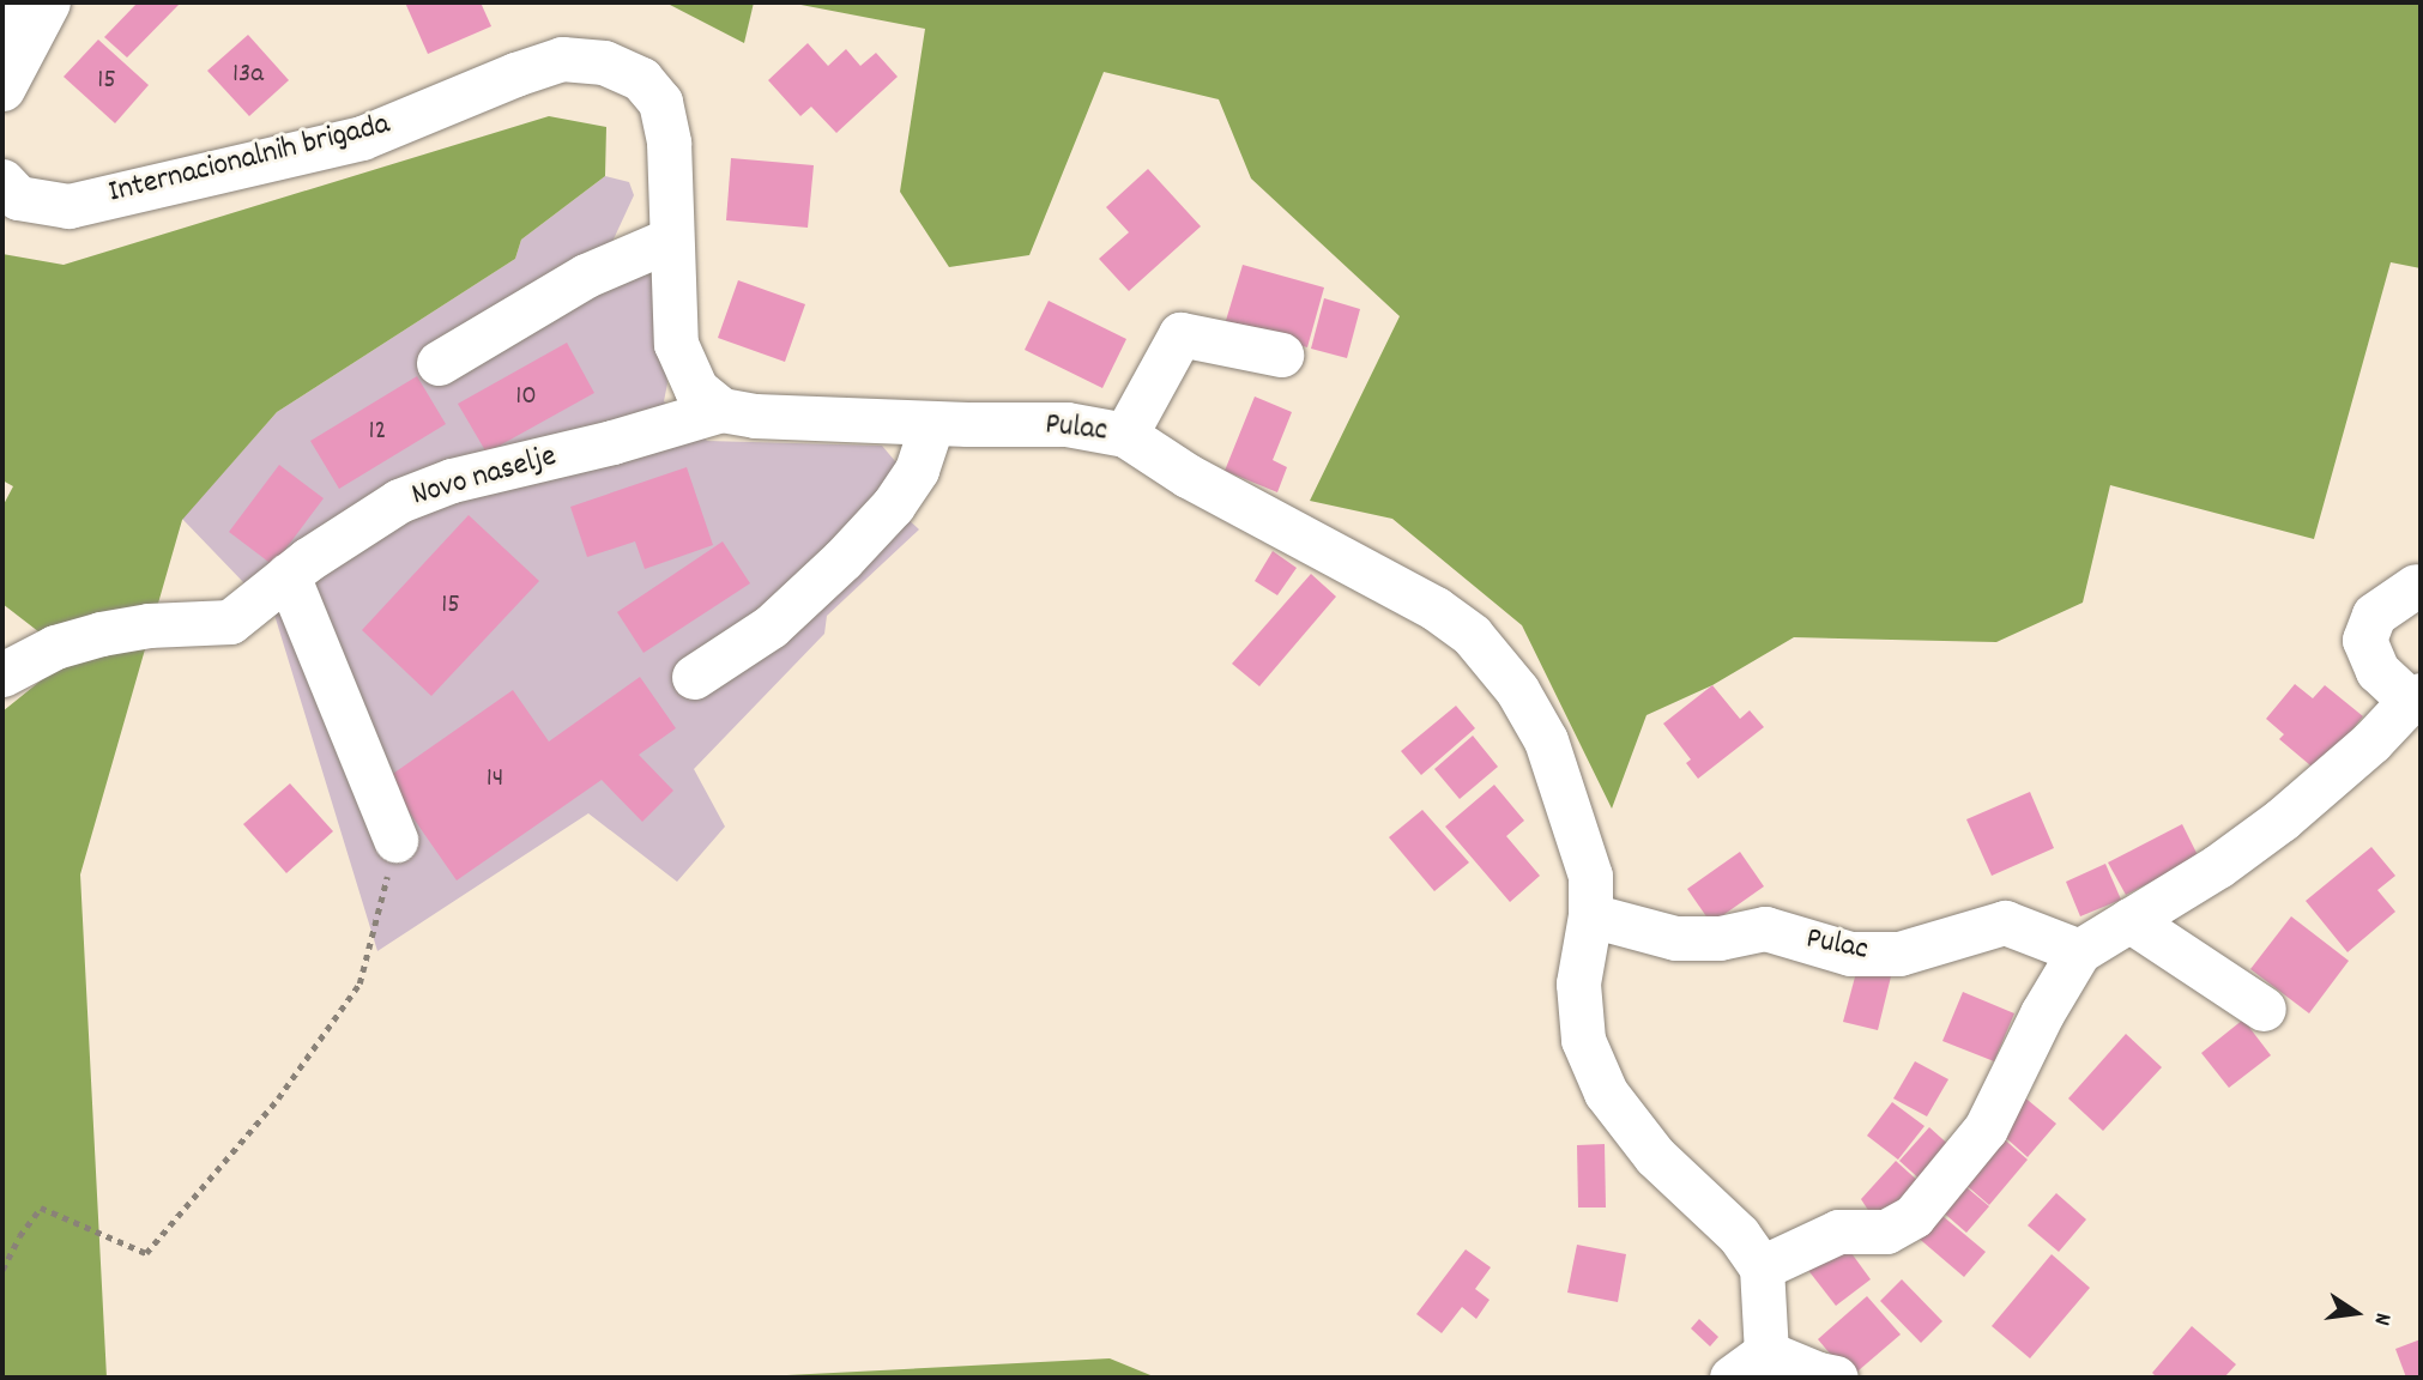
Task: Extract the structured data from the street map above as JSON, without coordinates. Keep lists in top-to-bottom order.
{
  "streets": {
    "street": ["Internacionalnih brigada", "Pulac", "Novo naselje"]
  },
  "crossings": [
    ["Pulac", "Novo naselje"]
  ],
  "house_numbers": [
    "13a",
    "15",
    "10",
    "12",
    "15",
    "14"
  ],
  "north": "right"
}
